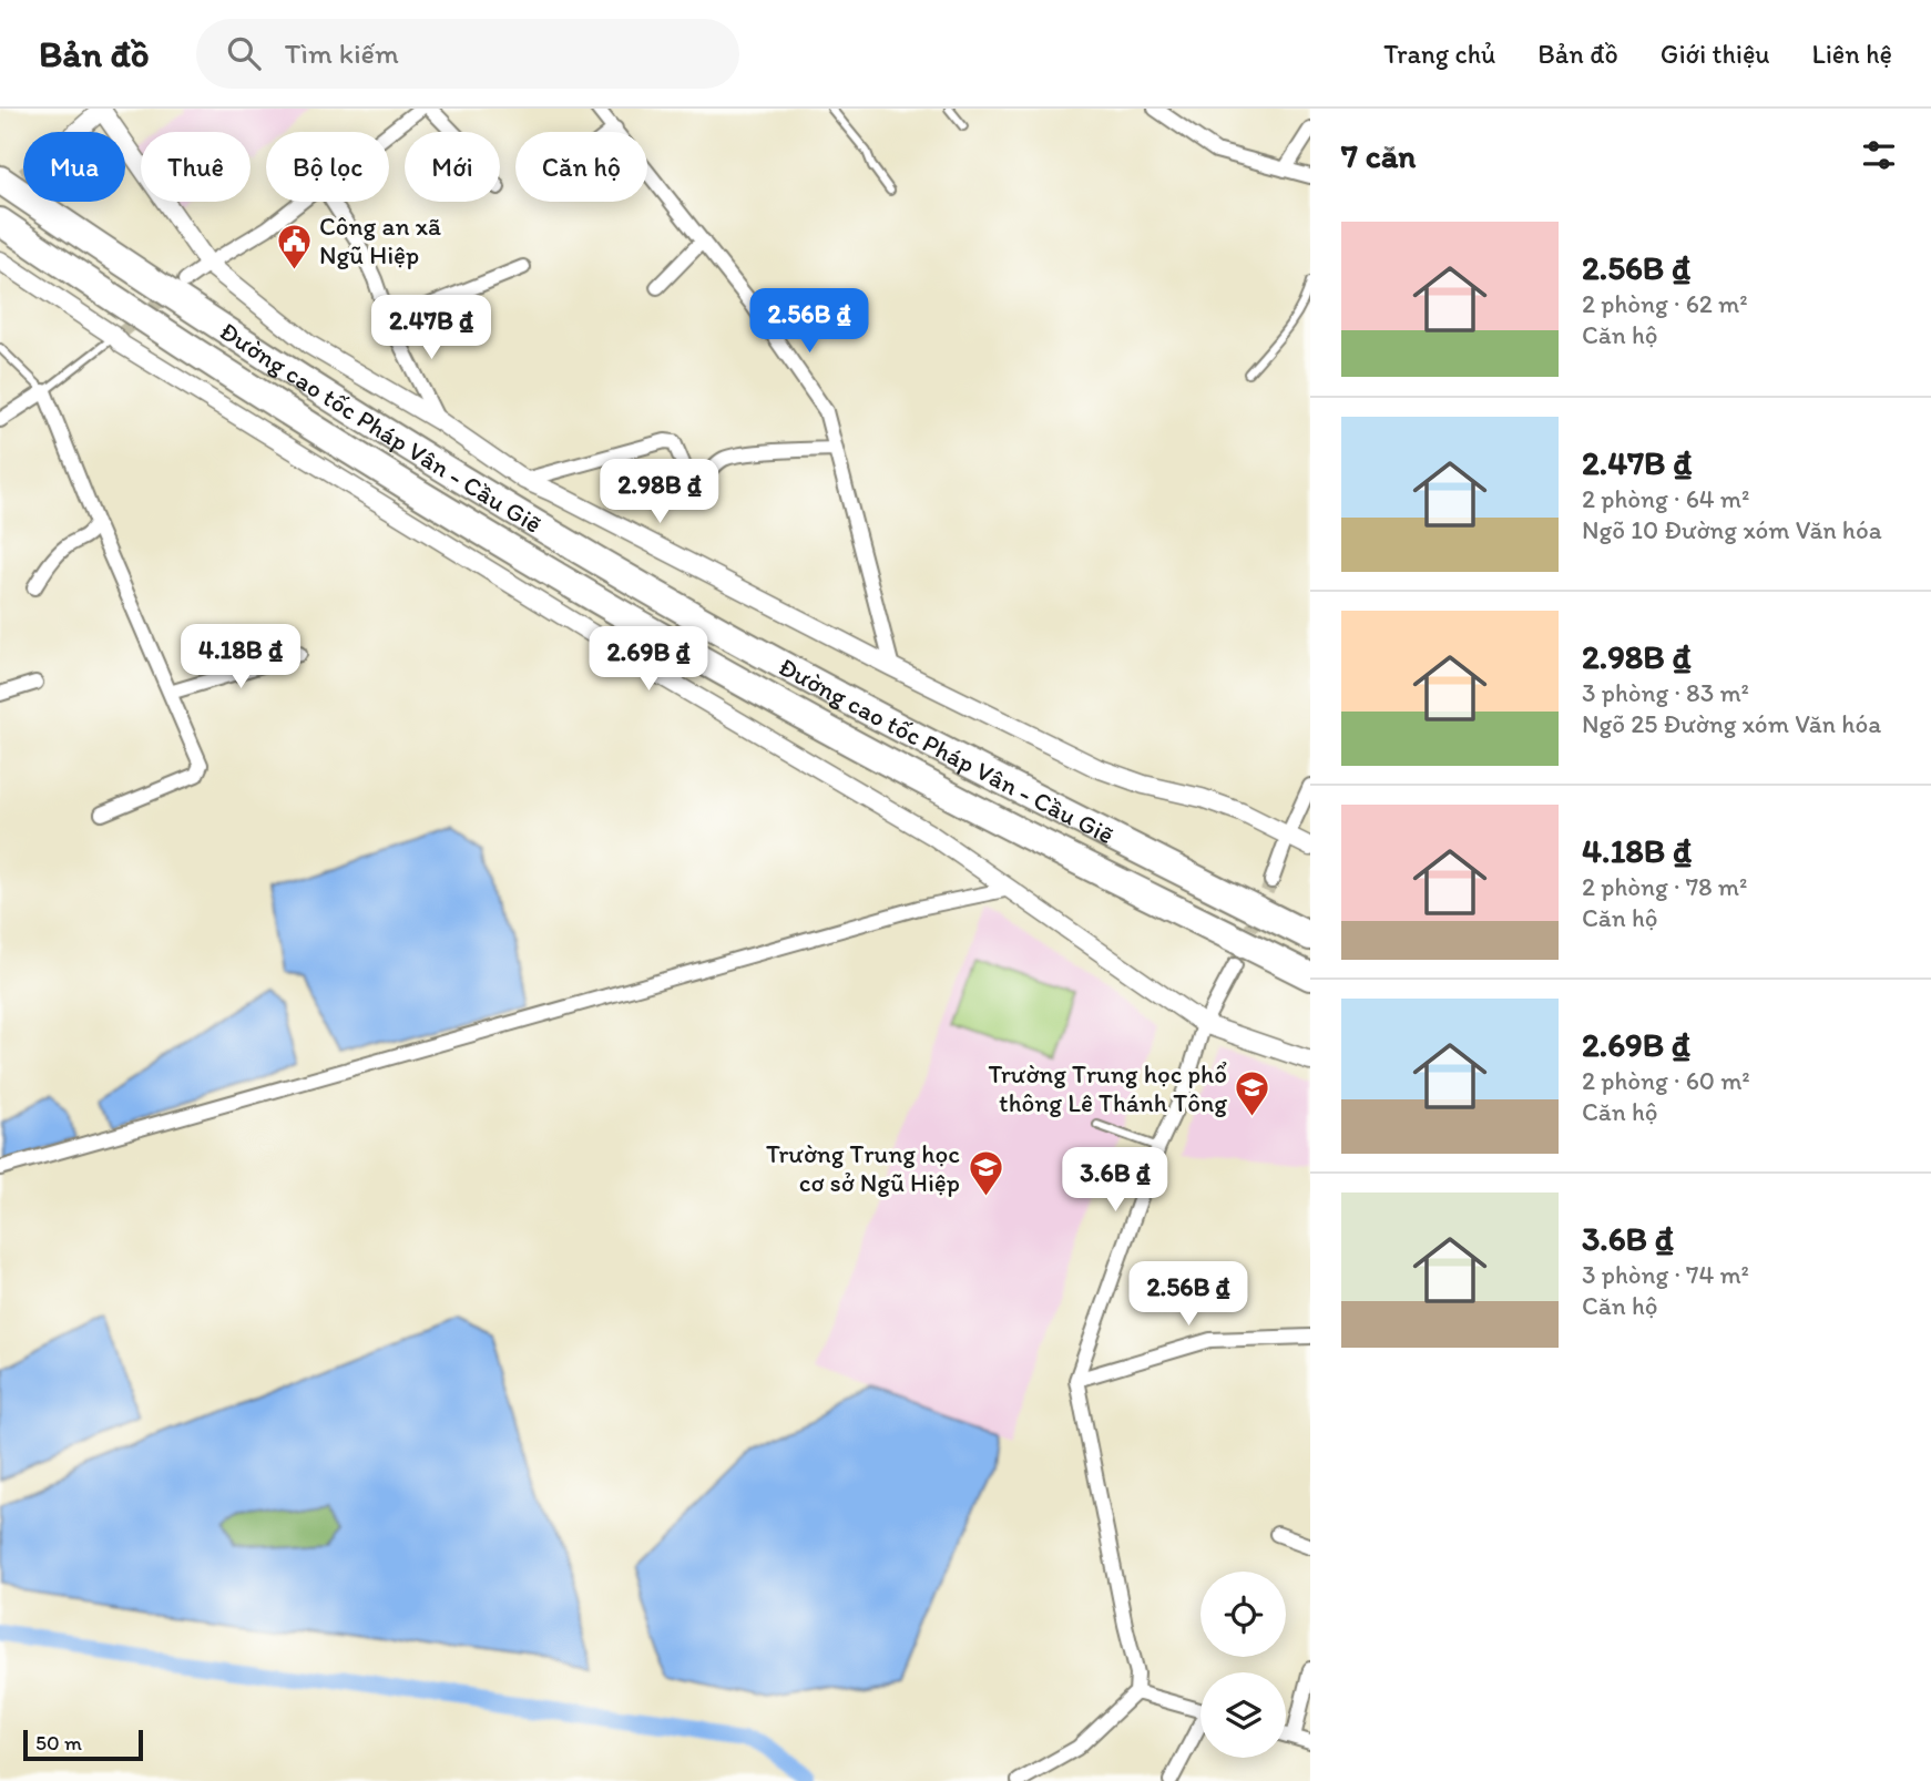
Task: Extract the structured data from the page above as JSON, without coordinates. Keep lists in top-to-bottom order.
{
  "streets": {
    "highway": ["Đường cao tốc Pháp Vân - Cầu Giẽ"]
  },
  "places": {
    "public building": ["Công an xã Ngũ Hiệp"],
    "school or university": ["Trường Trung học phổ thông Lê Thánh Tông", "Trường Trung học cơ sở Ngũ Hiệp"]
  },
  "scale_bar": "50 m",
  "page": {
    "header": "Bản đồ",
    "search": "Tìm kiếm",
    "nav": [
      "Trang chủ",
      "Bản đồ",
      "Giới thiệu",
      "Liên hệ"
    ],
    "heading": "7 căn",
    "chip": [
      "Mua",
      "Thuê",
      "Bộ lọc",
      "Mới",
      "Căn hộ"
    ],
    "list": [
      {
        "name": "2.56B ₫",
        "note": "2 phòng · 62 m² · Căn hộ"
      },
      {
        "name": "2.47B ₫",
        "note": "2 phòng · 64 m² · Ngõ 10 Đường xóm Văn hóa"
      },
      {
        "name": "2.98B ₫",
        "note": "3 phòng · 83 m² · Ngõ 25 Đường xóm Văn hóa"
      },
      {
        "name": "4.18B ₫",
        "note": "2 phòng · 78 m² · Căn hộ"
      },
      {
        "name": "2.69B ₫",
        "note": "2 phòng · 60 m² · Căn hộ"
      },
      {
        "name": "3.6B ₫",
        "note": "3 phòng · 74 m² · Căn hộ"
      }
    ],
    "price": [
      "2.56B ₫",
      "2.47B ₫",
      "2.98B ₫",
      "4.18B ₫",
      "2.69B ₫",
      "3.6B ₫",
      "2.56B ₫"
    ],
    "scale": "50 m"
  }
}
